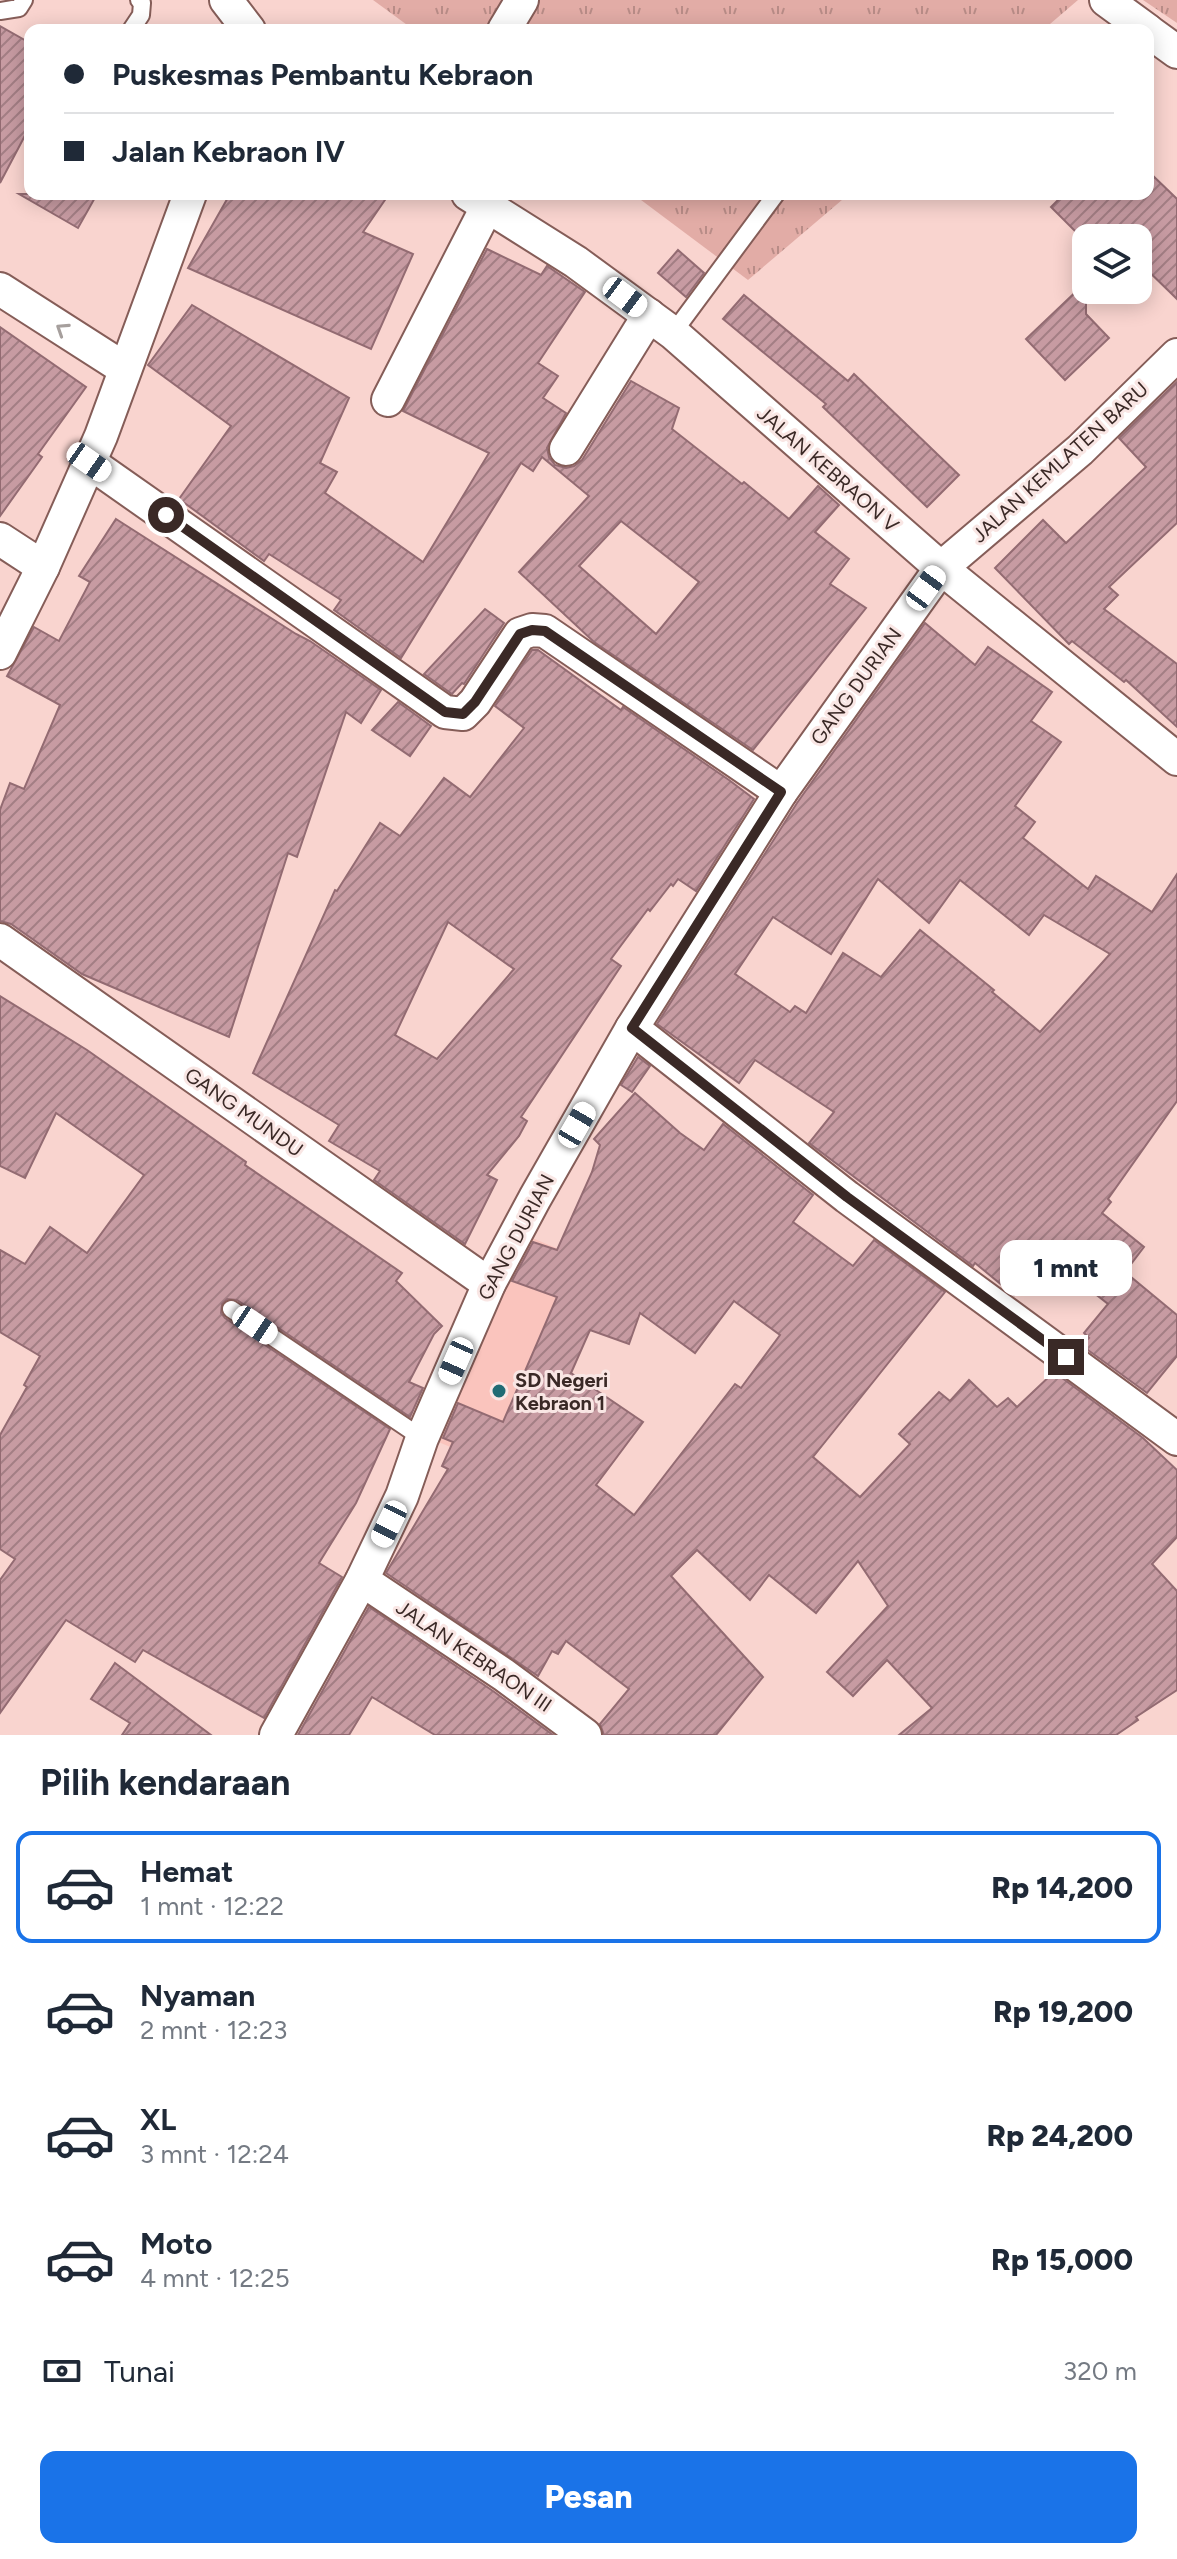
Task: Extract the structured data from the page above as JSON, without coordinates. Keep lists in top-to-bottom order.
{
  "streets": {
    "street": [
      "JALAN KEMLATEN BARU",
      "JALAN KEBRAON V",
      "GANG DURIAN",
      "GANG MUNDU",
      "JALAN KEBRAON III"
    ]
  },
  "crossings": [
    ["JALAN KEMLATEN BARU", "JALAN KEBRAON V"],
    ["JALAN KEMLATEN BARU", "GANG DURIAN"],
    ["JALAN KEBRAON V", "GANG DURIAN"],
    ["GANG DURIAN", "GANG MUNDU"],
    ["GANG DURIAN", "JALAN KEBRAON III"]
  ],
  "places": ["SD Negeri Kebraon 1"],
  "page": {
    "banner": ["Puskesmas Pembantu Kebraon", "Jalan Kebraon IV"],
    "bubble": "1 mnt",
    "heading": "Pilih kendaraan",
    "list": [
      {
        "name": "Hemat",
        "note": "1 mnt · 12:22",
        "value": "Rp 14,200"
      },
      {
        "name": "Nyaman",
        "note": "2 mnt · 12:23",
        "value": "Rp 19,200"
      },
      {
        "name": "XL",
        "note": "3 mnt · 12:24",
        "value": "Rp 24,200"
      },
      {
        "name": "Moto",
        "note": "4 mnt · 12:25",
        "value": "Rp 15,000"
      }
    ],
    "pay": ["Tunai", "320 m"],
    "buttons": "Pesan"
  }
}
